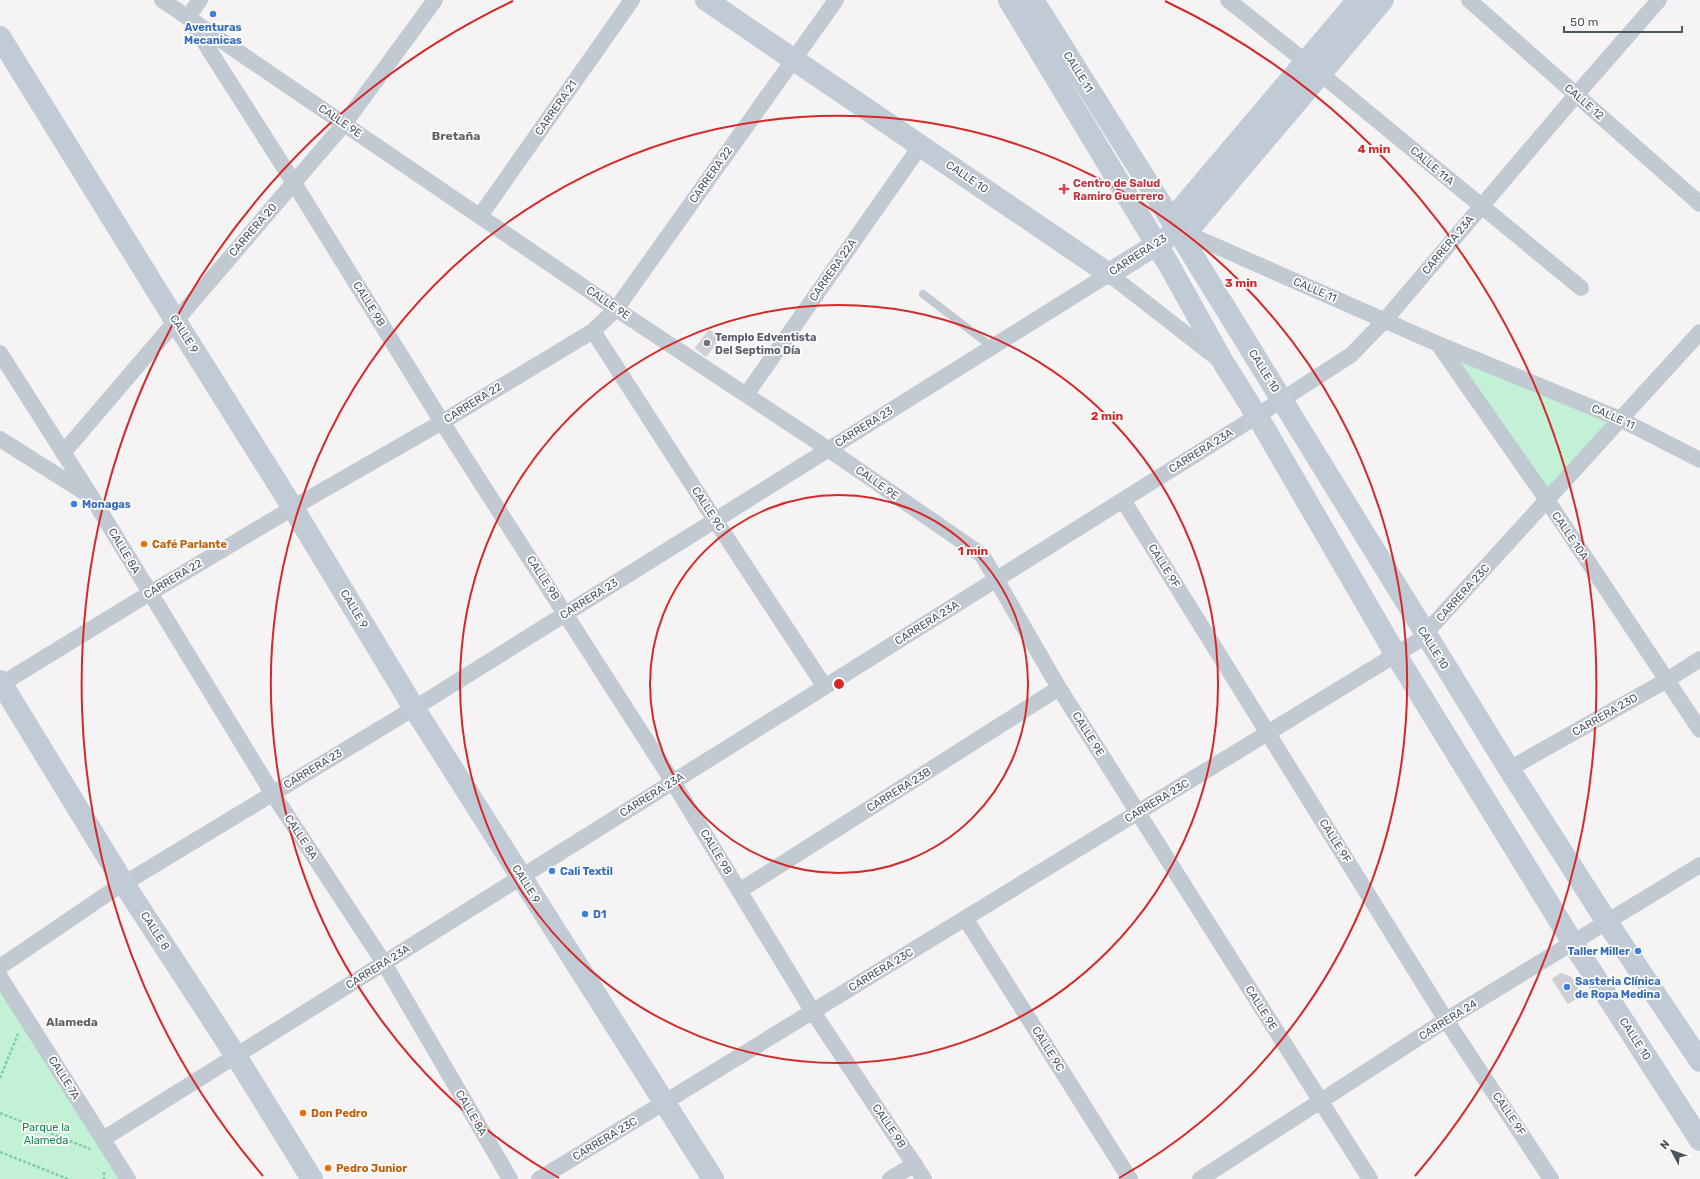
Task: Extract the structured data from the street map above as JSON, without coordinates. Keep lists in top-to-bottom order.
{
  "streets": {
    "street": [
      "CALLE 11",
      "CALLE 12",
      "CARRERA 21",
      "CALLE 9E",
      "CALLE 11A",
      "CARRERA 22",
      "CALLE 10",
      "CARRERA 20",
      "CARRERA 23A",
      "CARRERA 23",
      "CARRERA 22A",
      "CALLE 9B",
      "CALLE 9",
      "CALLE 9C",
      "CALLE 10A",
      "CALLE 8A",
      "CALLE 9F",
      "CARRERA 23C",
      "CARRERA 23D",
      "CARRERA 23B",
      "CALLE 8",
      "CARRERA 24",
      "CALLE 7A"
    ]
  },
  "crossings": [
    ["CALLE 11", "CALLE 10"],
    ["CALLE 11", "CARRERA 23A"],
    ["CALLE 11", "CARRERA 23"],
    ["CALLE 11", "CALLE 10A"],
    ["CALLE 11", "CARRERA 23C"],
    ["CALLE 12", "CARRERA 23A"],
    ["CARRERA 21", "CALLE 9E"],
    ["CALLE 9E", "CARRERA 22"],
    ["CALLE 9E", "CARRERA 20"],
    ["CALLE 9E", "CARRERA 23A"],
    ["CALLE 9E", "CARRERA 23"],
    ["CALLE 9E", "CARRERA 22A"],
    ["CALLE 9E", "CALLE 9B"],
    ["CALLE 9E", "CARRERA 23C"],
    ["CALLE 9E", "CARRERA 23B"],
    ["CALLE 9E", "CARRERA 24"],
    ["CALLE 11A", "CARRERA 23A"],
    ["CALLE 11A", "CARRERA 23"],
    ["CARRERA 22", "CALLE 10"],
    ["CARRERA 22", "CALLE 9B"],
    ["CARRERA 22", "CALLE 9"],
    ["CARRERA 22", "CALLE 9C"],
    ["CARRERA 22", "CALLE 8A"],
    ["CARRERA 22", "CALLE 8"],
    ["CALLE 10", "CARRERA 23A"],
    ["CALLE 10", "CARRERA 23"],
    ["CALLE 10", "CARRERA 22A"],
    ["CALLE 10", "CARRERA 23C"],
    ["CALLE 10", "CARRERA 23D"],
    ["CALLE 10", "CARRERA 24"],
    ["CARRERA 20", "CALLE 9B"],
    ["CARRERA 20", "CALLE 9"],
    ["CARRERA 20", "CALLE 8A"],
    ["CARRERA 23A", "CALLE 9B"],
    ["CARRERA 23A", "CALLE 9"],
    ["CARRERA 23A", "CALLE 9C"],
    ["CARRERA 23A", "CALLE 8A"],
    ["CARRERA 23A", "CALLE 9F"],
    ["CARRERA 23A", "CALLE 8"],
    ["CARRERA 23A", "CALLE 7A"],
    ["CARRERA 23", "CALLE 9B"],
    ["CARRERA 23", "CALLE 9"],
    ["CARRERA 23", "CALLE 9C"],
    ["CARRERA 23", "CALLE 8A"],
    ["CARRERA 23", "CALLE 8"],
    ["CALLE 9B", "CARRERA 23C"],
    ["CALLE 9B", "CARRERA 23B"],
    ["CALLE 9", "CARRERA 23C"],
    ["CALLE 9C", "CARRERA 23C"],
    ["CALLE 10A", "CARRERA 23C"],
    ["CALLE 10A", "CARRERA 23D"],
    ["CALLE 9F", "CARRERA 23C"],
    ["CALLE 9F", "CARRERA 24"]
  ],
  "districts": ["Bretaña", "Alameda"],
  "parks": ["Parque la Alameda"],
  "places": {
    "other": [
      "Aventuras Mecanicas",
      "Templo Edventista Del Septimo Día",
      "Monagas",
      "Café Parlante",
      "Cali Textil",
      "D1",
      "Taller Miller",
      "Sasteria Clínica de Ropa Medina",
      "Don Pedro",
      "Pedro Junior"
    ],
    "health": ["Centro de Salud Ramiro Guerrero"]
  },
  "scale_bar": "50 m",
  "north": "top left",
  "rings": [
    "4 min",
    "3 min",
    "2 min",
    "1 min"
  ]
}
